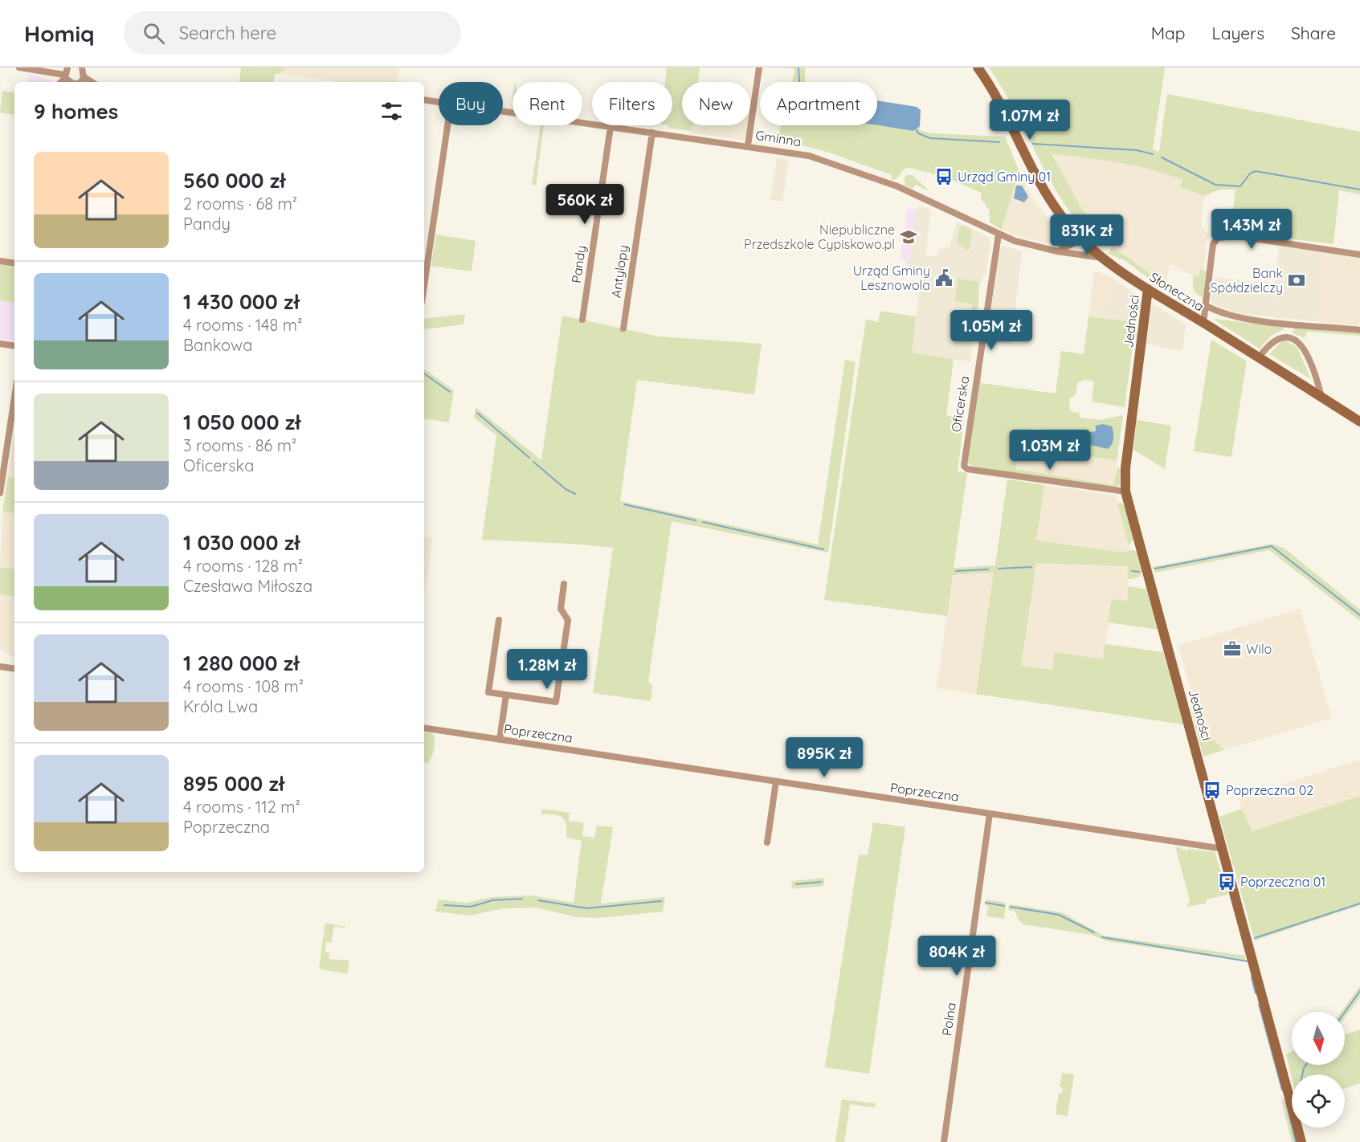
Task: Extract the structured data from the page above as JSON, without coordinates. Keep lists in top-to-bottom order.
{
  "streets": {
    "street": [
      "Gminna",
      "Pandy",
      "Antylopy",
      "Słoneczna",
      "Jedności",
      "Oficerska",
      "Poprzeczna",
      "Polna"
    ]
  },
  "crossings": [
    ["Gminna", "Pandy"],
    ["Gminna", "Antylopy"],
    ["Gminna", "Słoneczna"],
    ["Gminna", "Oficerska"],
    ["Słoneczna", "Jedności"],
    ["Jedności", "Oficerska"],
    ["Jedności", "Poprzeczna"],
    ["Poprzeczna", "Polna"]
  ],
  "places": {
    "bus stop": ["Urząd Gminy 01", "Poprzeczna 02", "Poprzeczna 01"],
    "school or university": ["Niepubliczne Przedszkole Cypiskowo.pl"],
    "public building": ["Urząd Gminy Lesznowola"],
    "bank": ["Bank Spółdzielczy"],
    "office": ["Wilo"]
  },
  "north": "bottom",
  "page": {
    "header": "Homiq",
    "search": "Search here",
    "nav": ["Map", "Layers", "Share"],
    "chip": [
      "Buy",
      "Rent",
      "Filters",
      "New",
      "Apartment"
    ],
    "heading": "9 homes",
    "price": [
      "1.07M zł",
      "560K zł",
      "1.43M zł",
      "831K zł",
      "1.05M zł",
      "1.03M zł",
      "1.28M zł",
      "895K zł",
      "804K zł"
    ],
    "list": [
      {
        "name": "560 000 zł",
        "note": "2 rooms · 68 m² · Pandy"
      },
      {
        "name": "1 430 000 zł",
        "note": "4 rooms · 148 m² · Bankowa"
      },
      {
        "name": "1 050 000 zł",
        "note": "3 rooms · 86 m² · Oficerska"
      },
      {
        "name": "1 030 000 zł",
        "note": "4 rooms · 128 m² · Czesława Miłosza"
      },
      {
        "name": "1 280 000 zł",
        "note": "4 rooms · 108 m² · Króla Lwa"
      },
      {
        "name": "895 000 zł",
        "note": "4 rooms · 112 m² · Poprzeczna"
      }
    ]
  }
}
